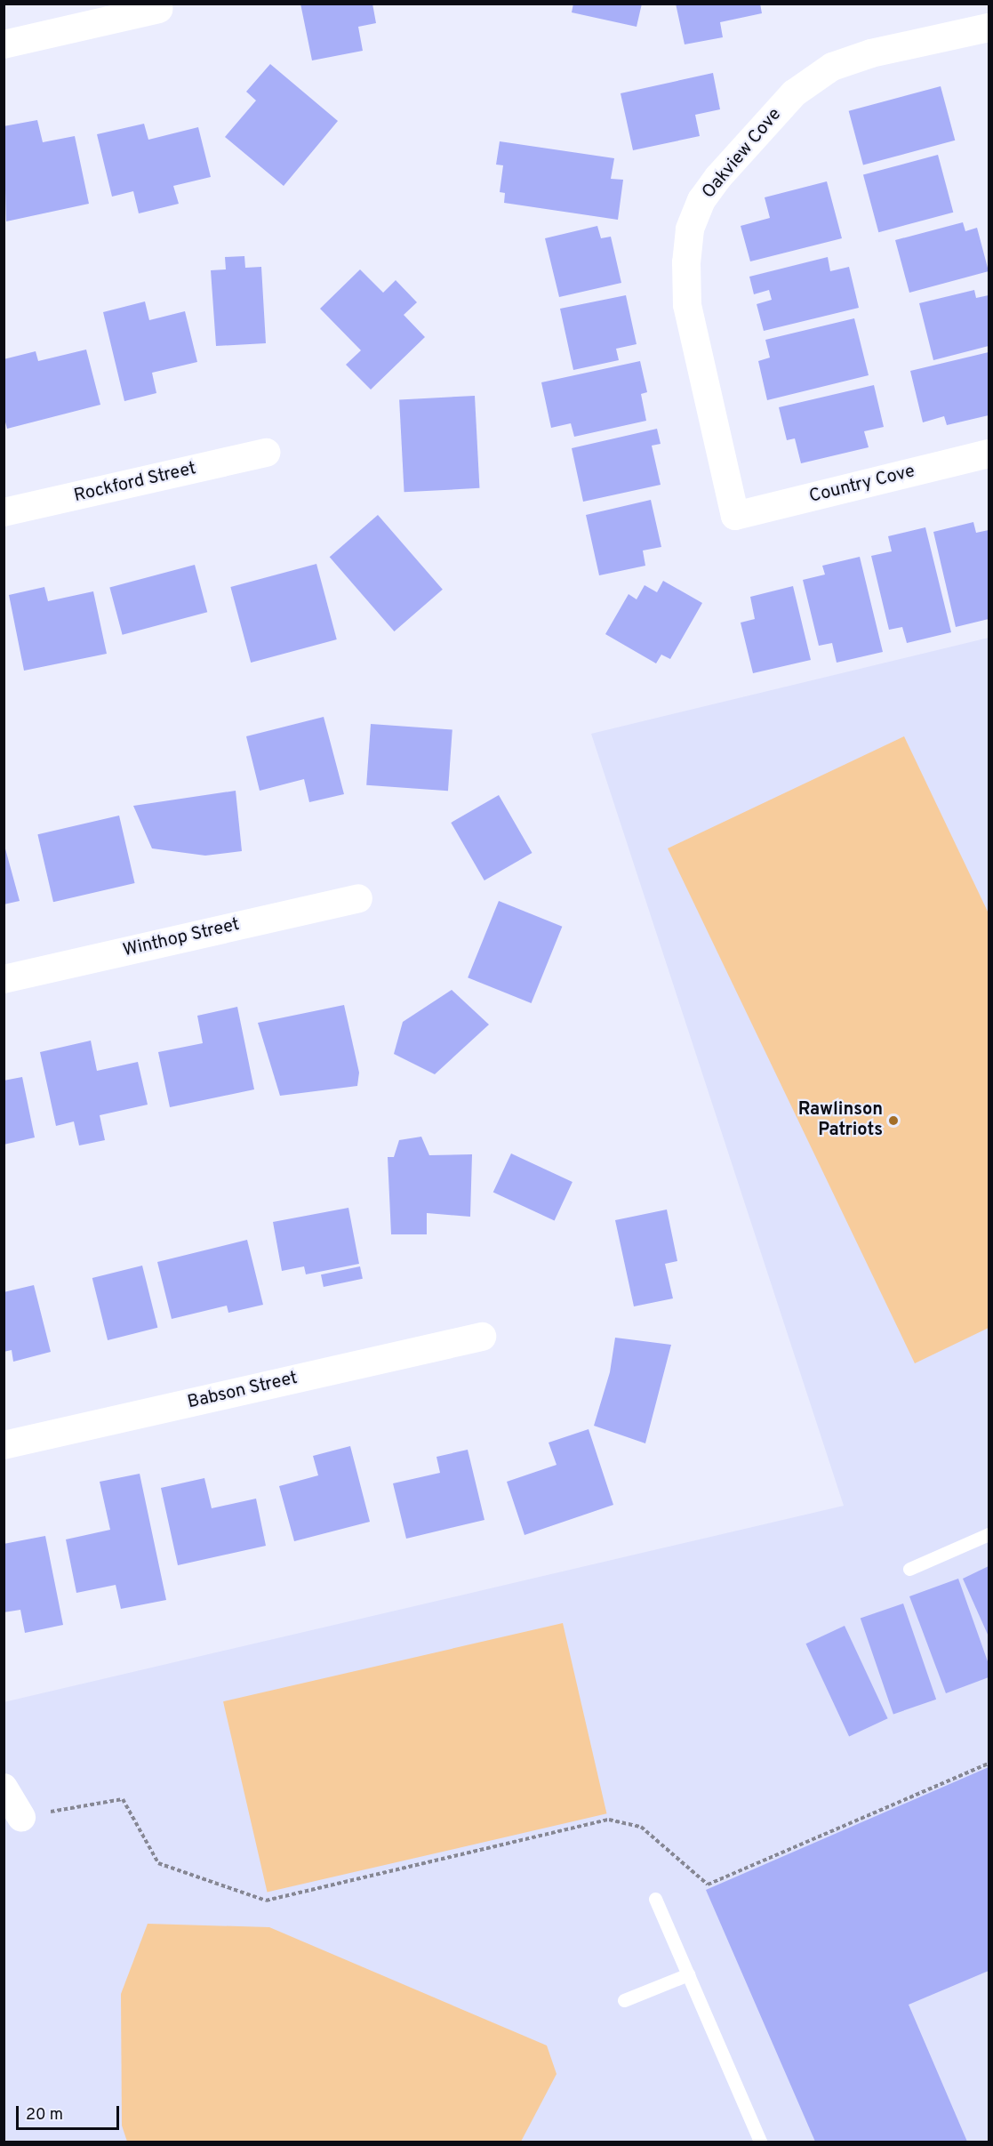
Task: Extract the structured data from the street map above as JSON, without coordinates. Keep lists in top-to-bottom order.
{
  "streets": {
    "street": [
      "Oakview Cove",
      "Rockford Street",
      "Country Cove",
      "Winthop Street",
      "Babson Street"
    ]
  },
  "crossings": [
    ["Oakview Cove", "Country Cove"]
  ],
  "places": ["Rawlinson Patriots"],
  "scale_bar": "20 m"
}
